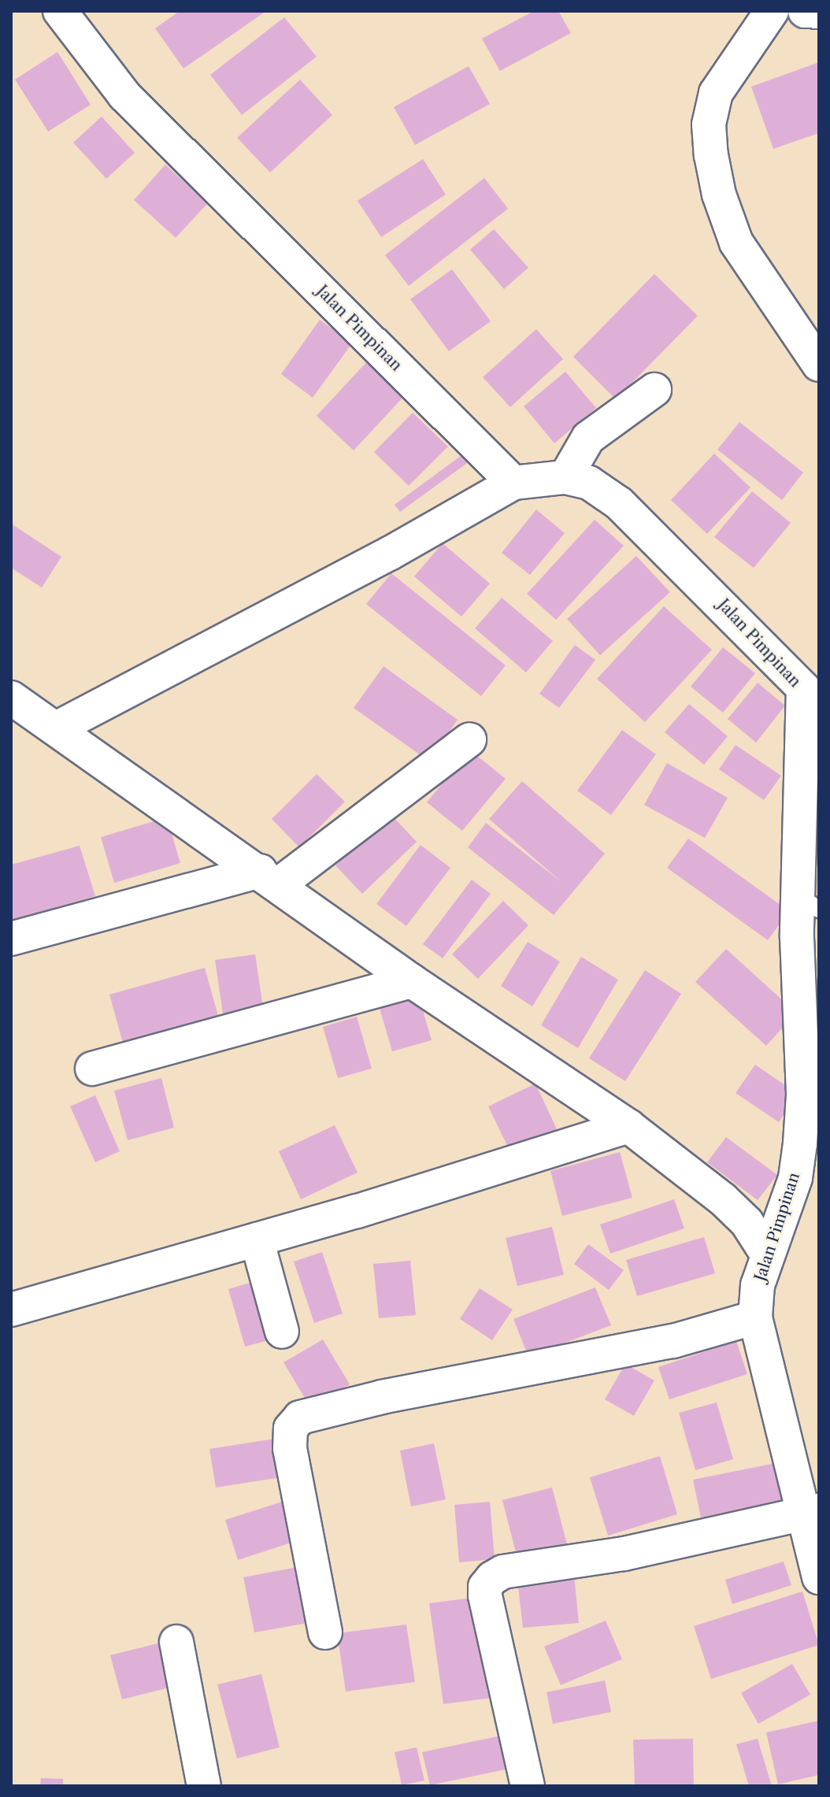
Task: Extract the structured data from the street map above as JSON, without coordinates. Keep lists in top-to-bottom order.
{
  "streets": {
    "street": ["Jalan Pimpinan"]
  }
}
